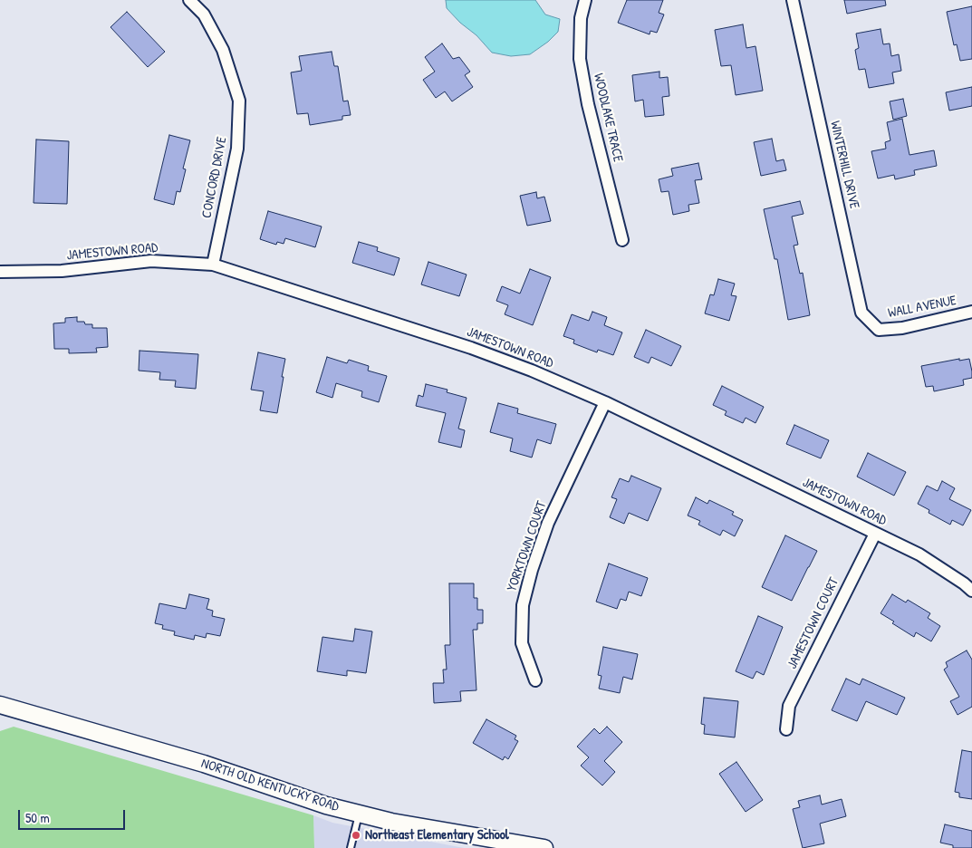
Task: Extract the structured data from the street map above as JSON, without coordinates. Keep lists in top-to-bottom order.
{
  "streets": {
    "street": [
      "WOODLAKE TRACE",
      "WINTERHILL DRIVE",
      "CONCORD DRIVE",
      "JAMESTOWN ROAD",
      "WALL AVENUE",
      "YORKTOWN COURT",
      "JAMESTOWN COURT",
      "NORTH OLD KENTUCKY ROAD"
    ]
  },
  "crossings": [
    ["WINTERHILL DRIVE", "WALL AVENUE"],
    ["CONCORD DRIVE", "JAMESTOWN ROAD"],
    ["JAMESTOWN ROAD", "YORKTOWN COURT"],
    ["JAMESTOWN ROAD", "JAMESTOWN COURT"]
  ],
  "places": ["Northeast Elementary School"],
  "scale_bar": "50 m"
}
